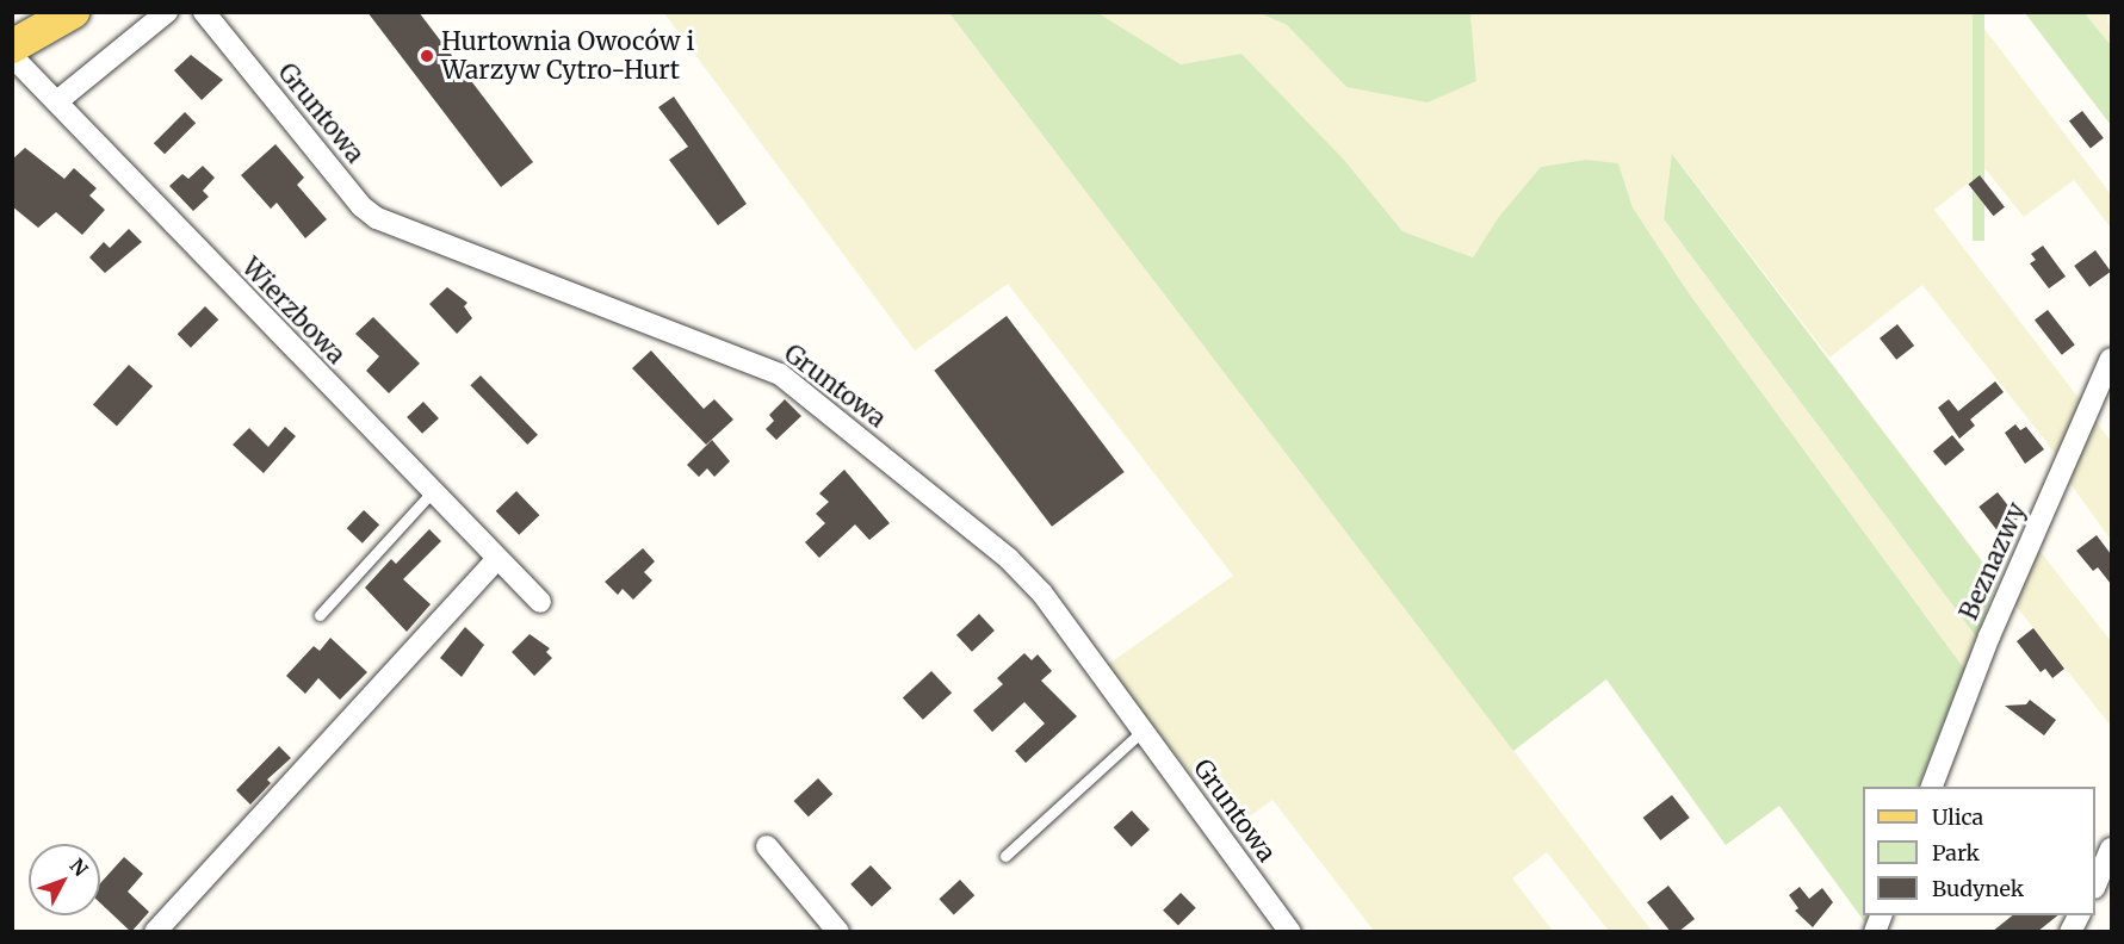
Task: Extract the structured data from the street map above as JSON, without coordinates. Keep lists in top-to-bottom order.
{
  "streets": {
    "street": ["Gruntowa", "Wierzbowa", "Beznazwy"]
  },
  "places": ["Hurtownia Owoców i Warzyw Cytro-Hurt"],
  "legend": ["Ulica", "Park", "Budynek"],
  "north": "top right"
}
